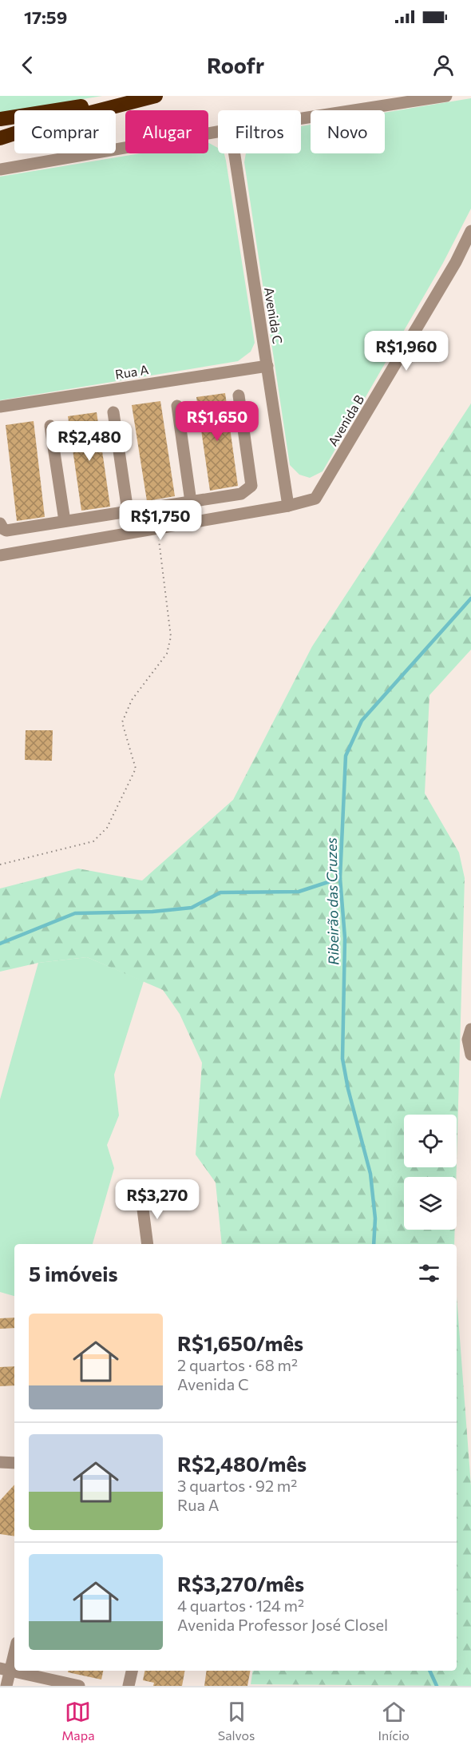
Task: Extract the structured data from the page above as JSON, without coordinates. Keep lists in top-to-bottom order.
{
  "streets": {
    "street": ["Avenida C", "Rua A", "Avenida B"]
  },
  "crossings": [
    ["Avenida C", "Rua A"],
    ["Avenida C", "Avenida B"]
  ],
  "water": ["Ribeirão das Cruzes"],
  "page": {
    "status": "17:59",
    "header": "Roofr",
    "chip": [
      "Comprar",
      "Alugar",
      "Filtros",
      "Novo"
    ],
    "price": [
      "R$1,960",
      "R$1,650",
      "R$2,480",
      "R$1,750",
      "R$3,270"
    ],
    "heading": "5 imóveis",
    "list": [
      {
        "name": "R$1,650/mês",
        "note": "2 quartos · 68 m² · Avenida C"
      },
      {
        "name": "R$2,480/mês",
        "note": "3 quartos · 92 m² · Rua A"
      },
      {
        "name": "R$3,270/mês",
        "note": "4 quartos · 124 m² · Avenida Professor José Closel"
      }
    ],
    "tabs": ["Mapa", "Salvos", "Início"]
  }
}
